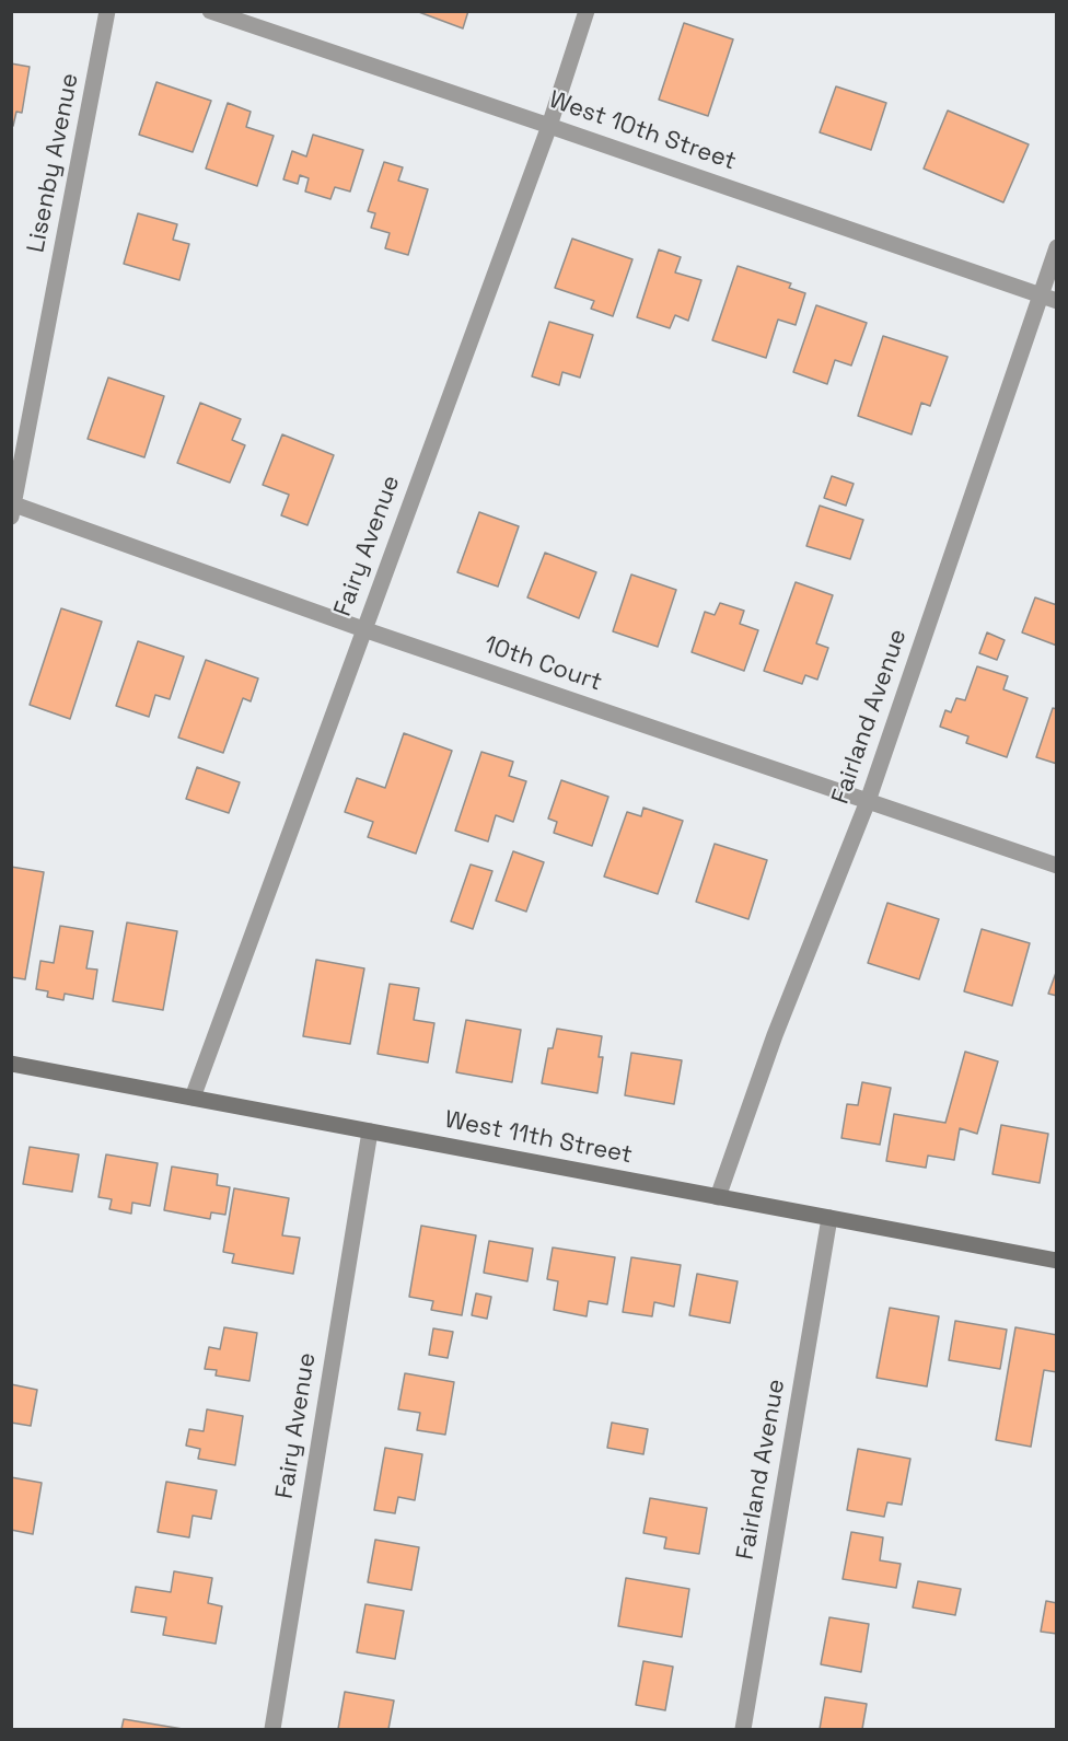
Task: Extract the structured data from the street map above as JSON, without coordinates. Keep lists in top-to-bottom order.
{
  "streets": {
    "main road": ["West 11th Street"],
    "street": [
      "West 10th Street",
      "Lisenby Avenue",
      "Fairy Avenue",
      "10th Court",
      "Fairland Avenue"
    ]
  },
  "crossings": [
    ["West 10th Street", "Fairy Avenue"],
    ["West 10th Street", "Fairland Avenue"],
    ["Lisenby Avenue", "10th Court"],
    ["Fairy Avenue", "10th Court"],
    ["Fairy Avenue", "West 11th Street"],
    ["10th Court", "Fairland Avenue"],
    ["Fairland Avenue", "West 11th Street"]
  ]
}
